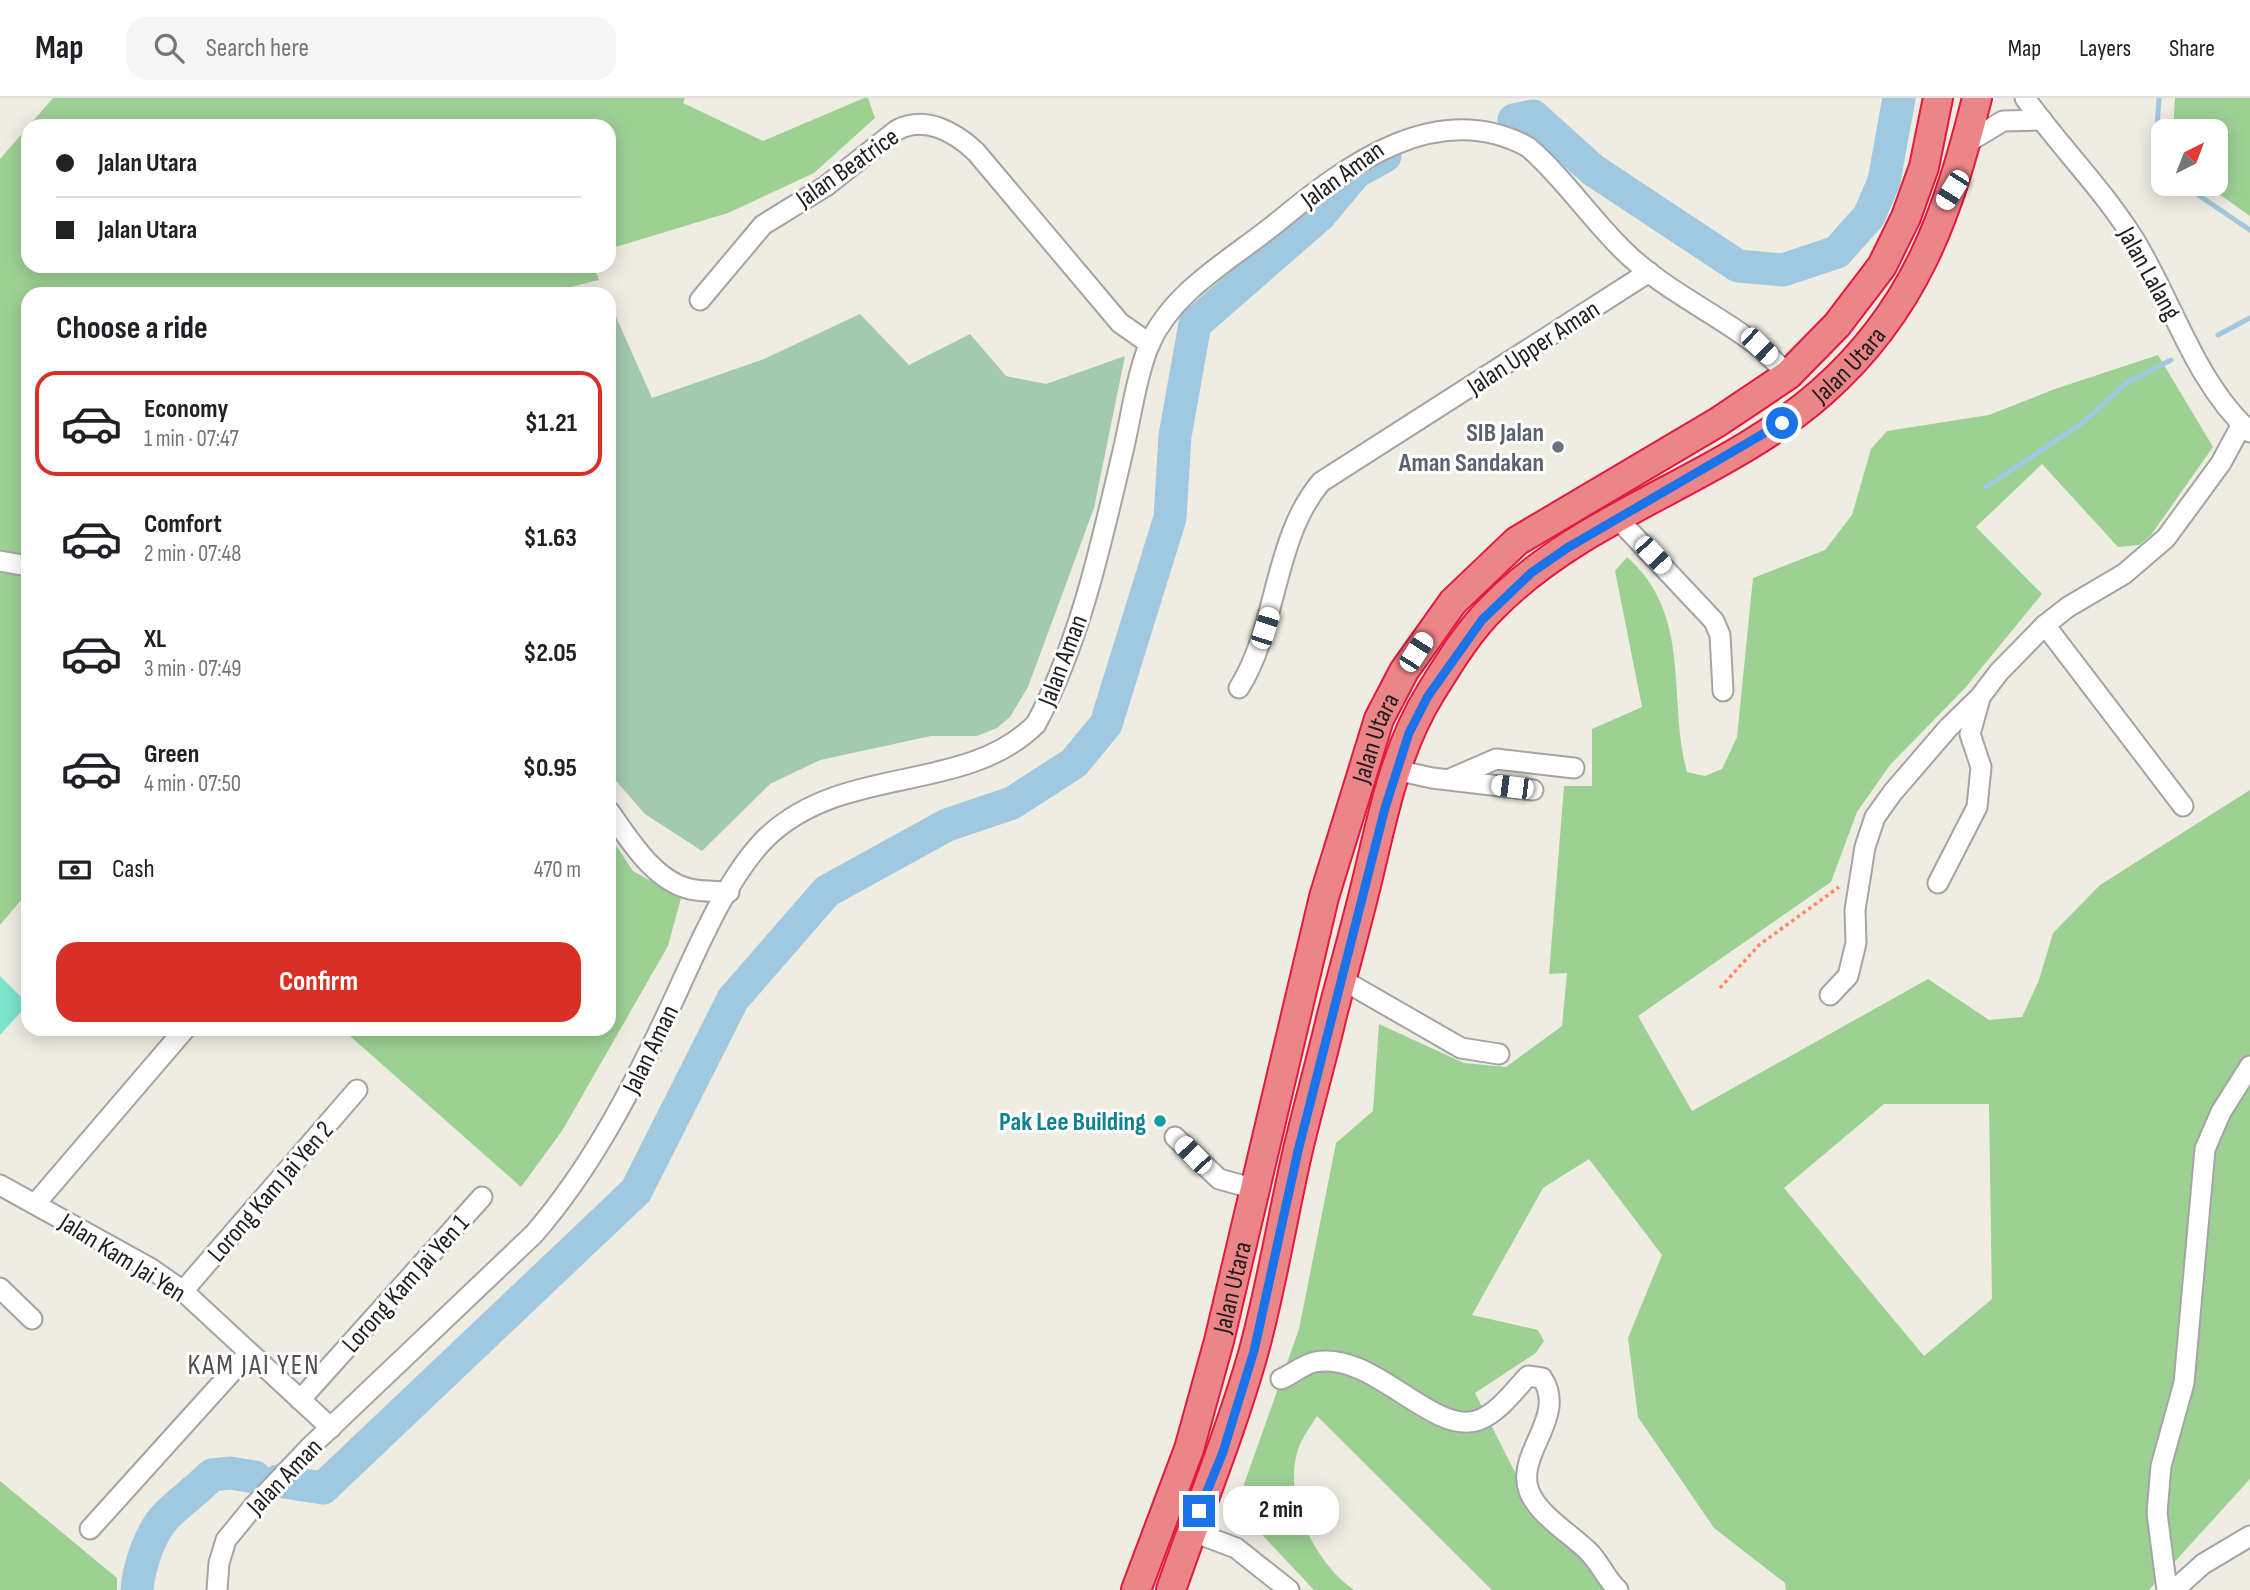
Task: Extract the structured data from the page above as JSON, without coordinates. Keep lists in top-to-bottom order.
{
  "streets": {
    "highway": ["Jalan Utara"],
    "street": [
      "Jalan Beatrice",
      "Jalan Aman",
      "Jalan Lalang",
      "Jalan Upper Aman",
      "Lorong Kam Jai Yen 2",
      "Jalan Kam Jai Yen",
      "Lorong Kam Jai Yen 1"
    ]
  },
  "crossings": [
    ["Jalan Beatrice", "Jalan Aman"],
    ["Jalan Aman", "Jalan Upper Aman"],
    ["Jalan Aman", "Jalan Utara"],
    ["Jalan Aman", "Jalan Kam Jai Yen"],
    ["Lorong Kam Jai Yen 2", "Jalan Kam Jai Yen"],
    ["Jalan Kam Jai Yen", "Lorong Kam Jai Yen 1"]
  ],
  "districts": ["KAM JAI YEN"],
  "places": ["SIB Jalan Aman Sandakan", "Pak Lee Building"],
  "north": "top right",
  "page": {
    "header": "Map",
    "search": "Search here",
    "nav": ["Map", "Layers", "Share"],
    "banner": ["Jalan Utara", "Jalan Utara"],
    "heading": "Choose a ride",
    "list": [
      {
        "name": "Economy",
        "note": "1 min · 07:47",
        "value": "$1.21"
      },
      {
        "name": "Comfort",
        "note": "2 min · 07:48",
        "value": "$1.63"
      },
      {
        "name": "XL",
        "note": "3 min · 07:49",
        "value": "$2.05"
      },
      {
        "name": "Green",
        "note": "4 min · 07:50",
        "value": "$0.95"
      }
    ],
    "pay": ["Cash", "470 m"],
    "buttons": "Confirm",
    "bubble": "2 min"
  }
}
